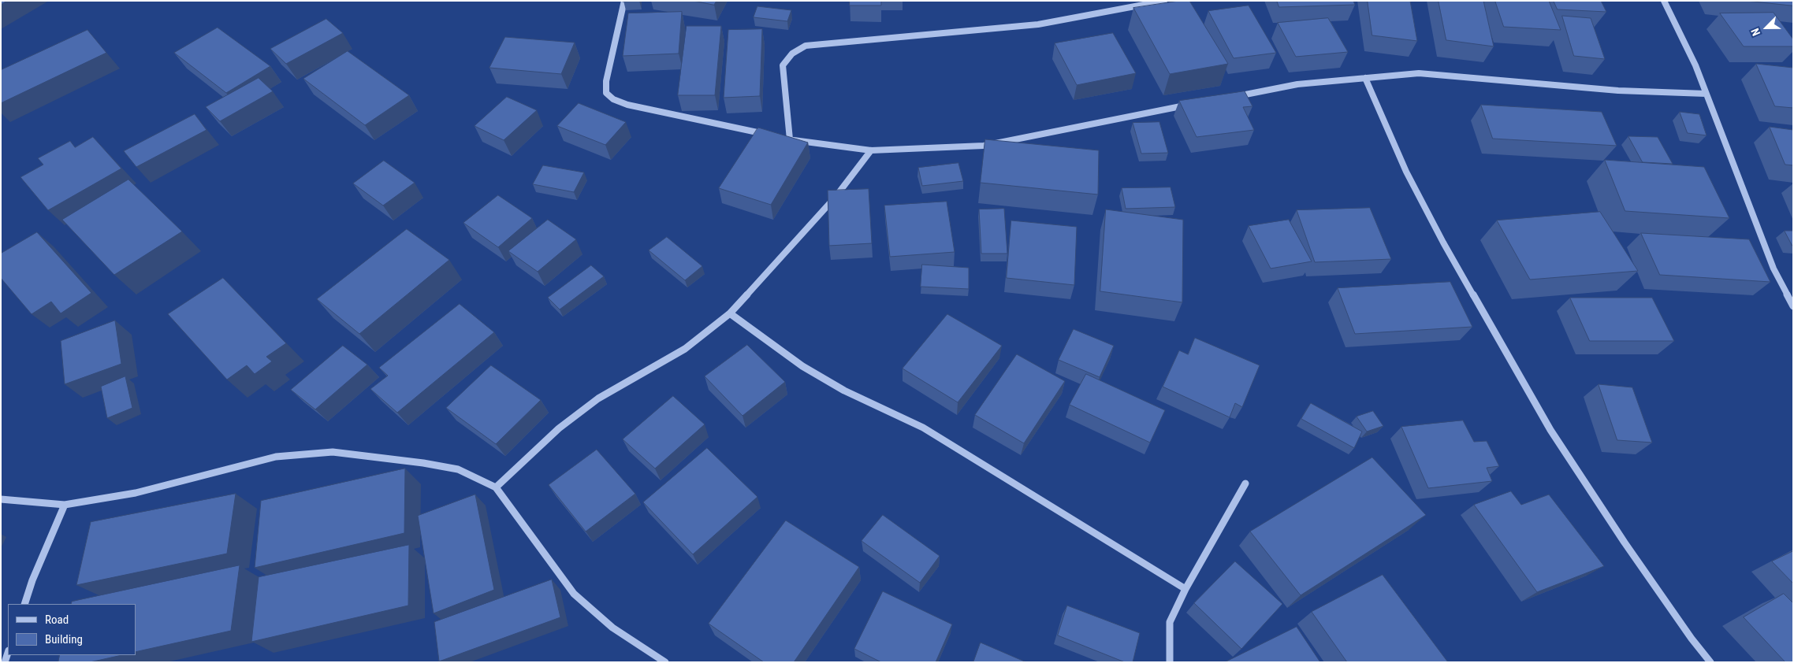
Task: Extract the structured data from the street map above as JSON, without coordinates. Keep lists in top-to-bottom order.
{
  "legend": ["Road", "Building"],
  "north": "bottom left"
}
